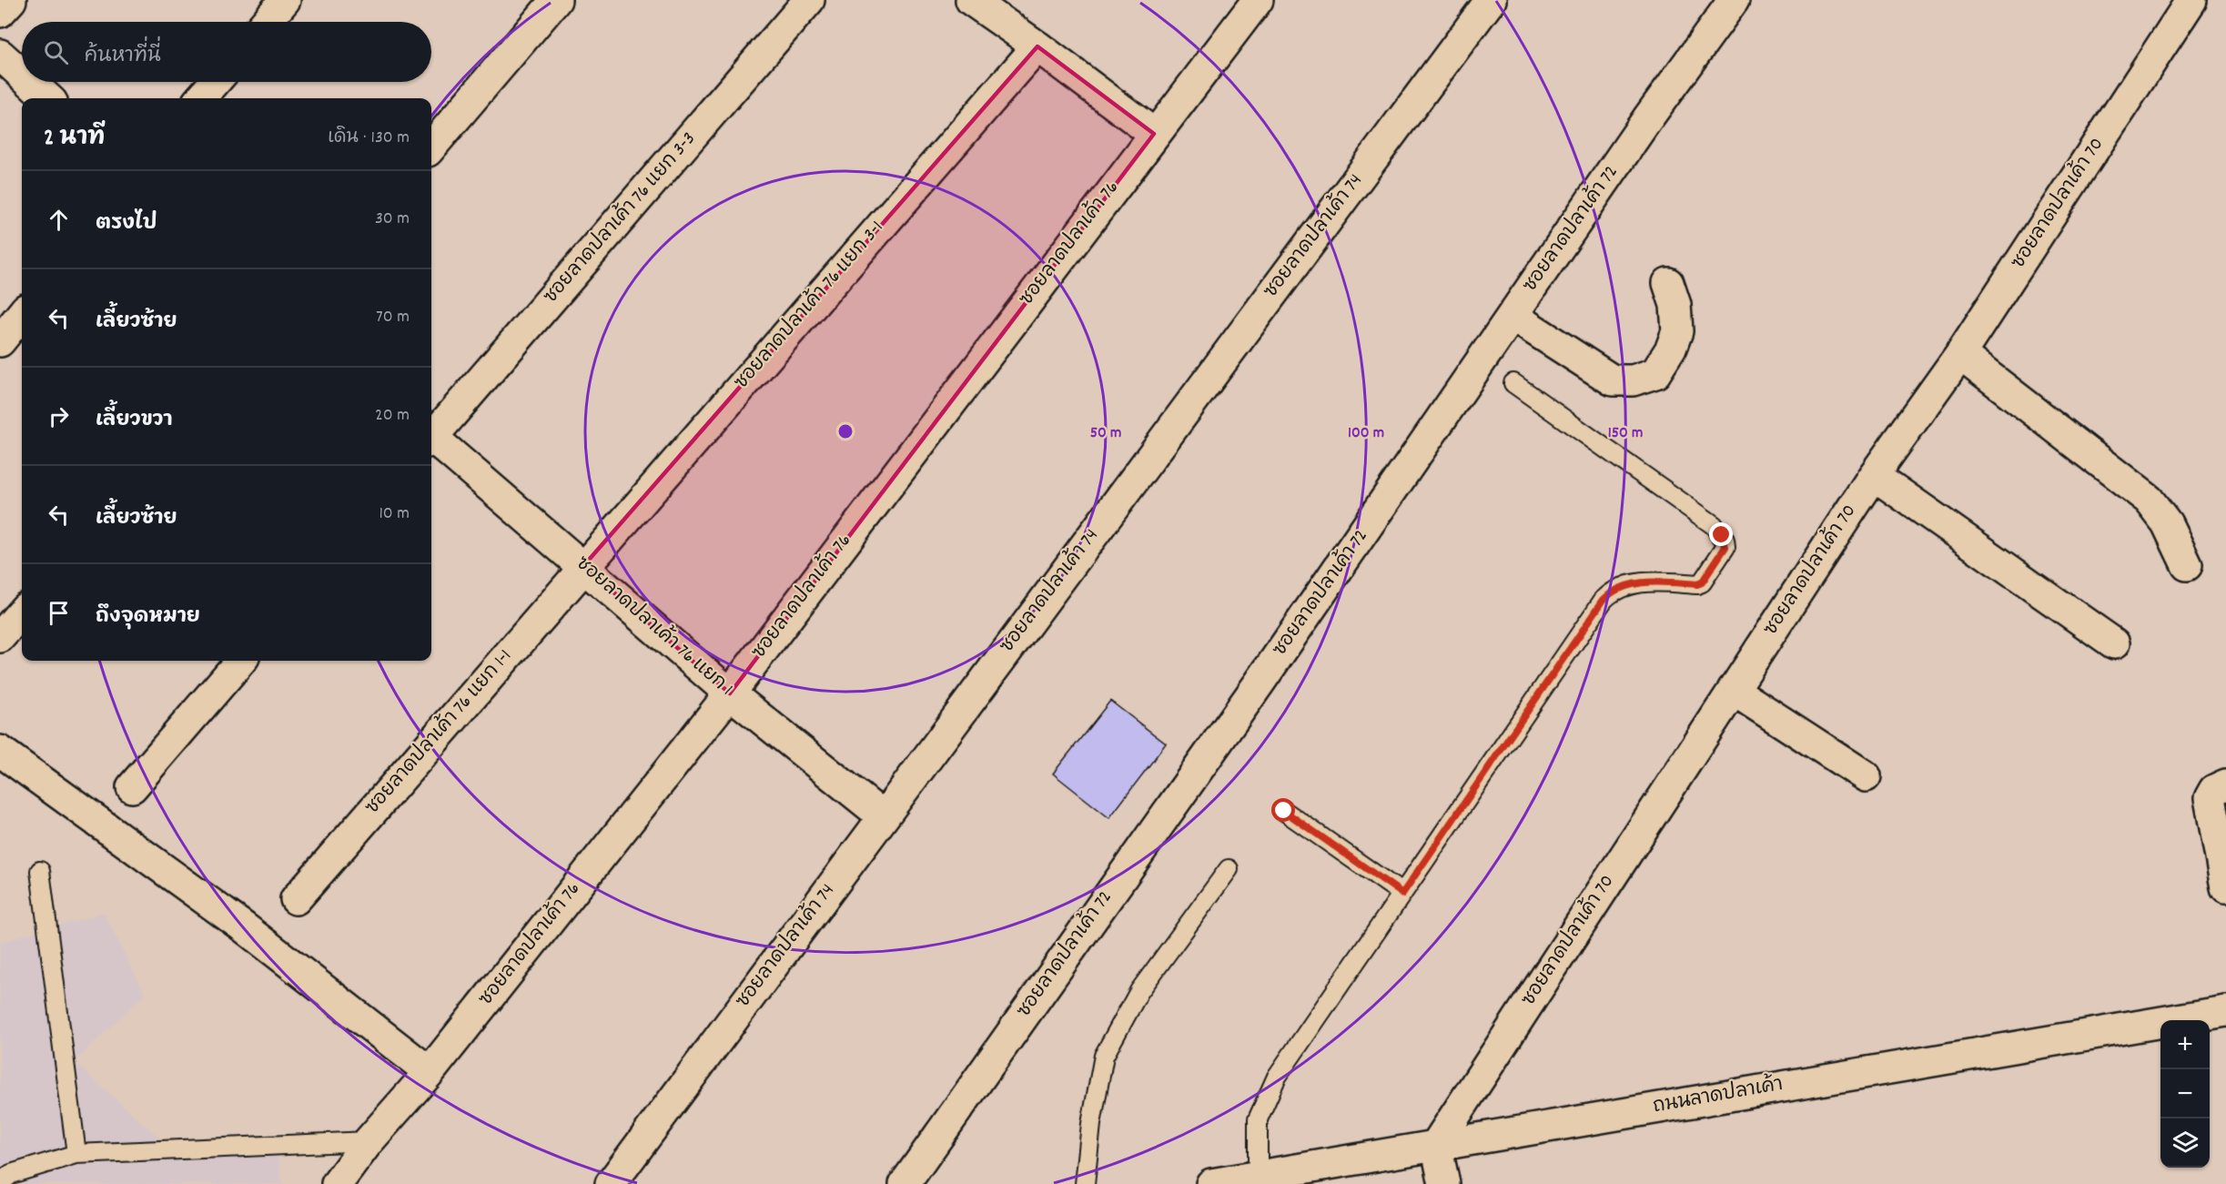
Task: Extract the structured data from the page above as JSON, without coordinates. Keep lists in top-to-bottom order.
{
  "streets": {
    "street": [
      "ซอยลาดปลาเค้า 70",
      "ซอยลาดปลาเค้า 76 แยก 3-3",
      "ซอยลาดปลาเค้า 72",
      "ซอยลาดปลาเค้า 74",
      "ซอยลาดปลาเค้า 76",
      "ซอยลาดปลาเค้า 76 แยก 3-1",
      "ซอยลาดปลาเค้า 76 แยก 1",
      "ซอยลาดปลาเค้า 76 แยก 1-1",
      "ถนนลาดปลาเค้า"
    ]
  },
  "crossings": [
    ["ซอยลาดปลาเค้า 70", "ถนนลาดปลาเค้า"],
    ["ซอยลาดปลาเค้า 74", "ซอยลาดปลาเค้า 76 แยก 1"],
    ["ซอยลาดปลาเค้า 76", "ซอยลาดปลาเค้า 76 แยก 1"],
    ["ซอยลาดปลาเค้า 76 แยก 3-1", "ซอยลาดปลาเค้า 76 แยก 1"],
    ["ซอยลาดปลาเค้า 76 แยก 3-1", "ซอยลาดปลาเค้า 76 แยก 1-1"],
    ["ซอยลาดปลาเค้า 76 แยก 1", "ซอยลาดปลาเค้า 76 แยก 1-1"]
  ],
  "page": {
    "search": "ค้นหาที่นี่",
    "heading": ["2 นาที", "เดิน · 130 m"],
    "list": [
      ["ตรงไป", "30 m"],
      ["เลี้ยวซ้าย", "70 m"],
      ["เลี้ยวขวา", "20 m"],
      ["เลี้ยวซ้าย", "10 m"],
      "ถึงจุดหมาย"
    ],
    "map_buttons": ["+", "−"]
  },
  "rings": ["50 m", "100 m", "150 m"]
}
